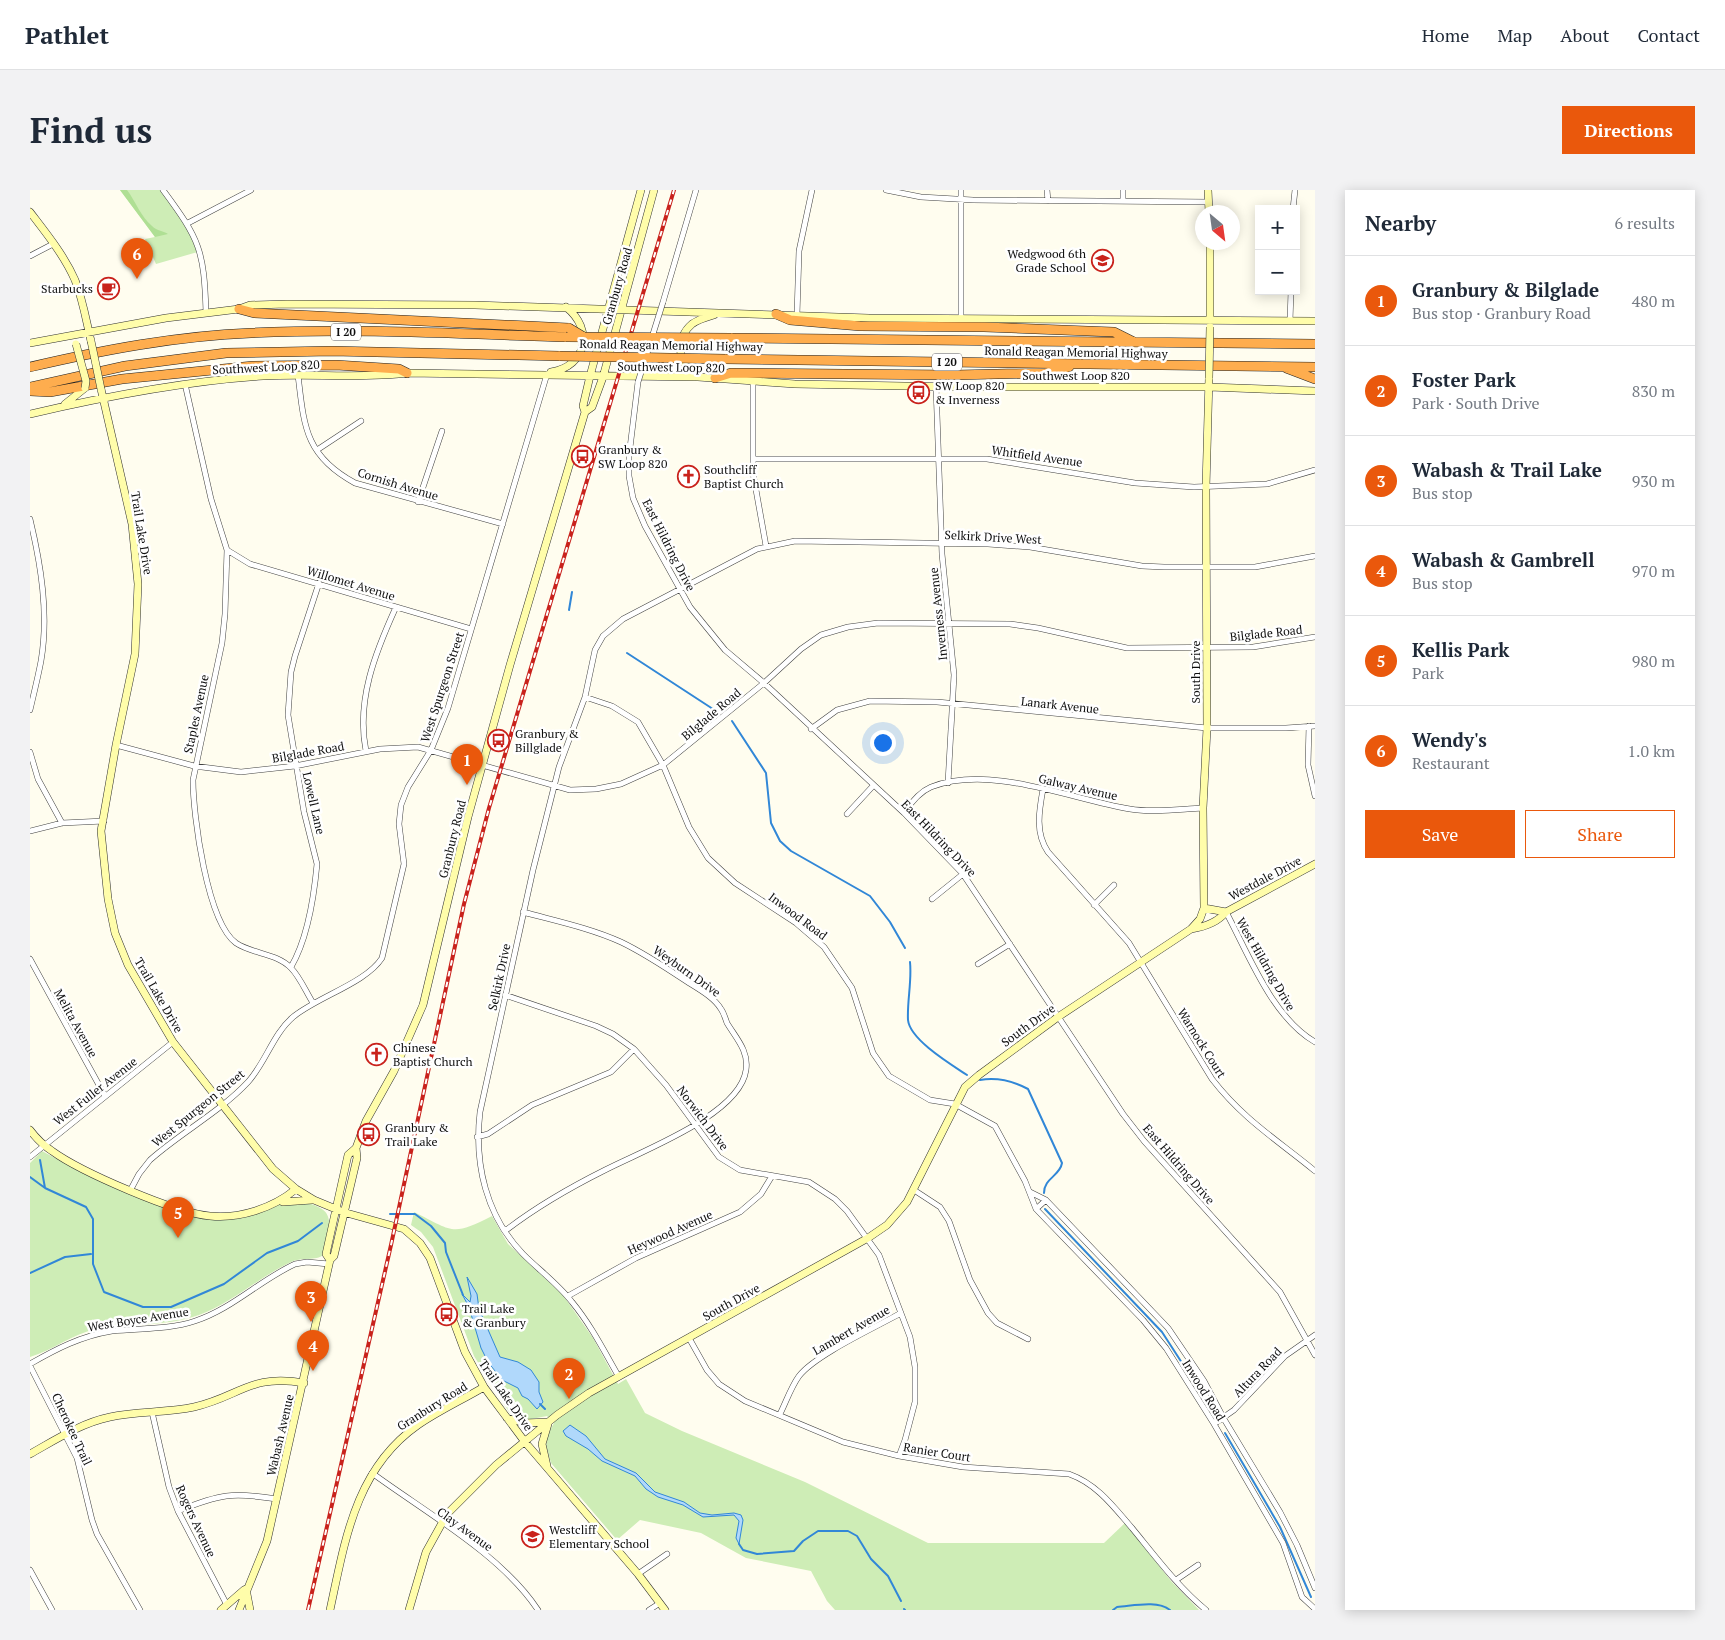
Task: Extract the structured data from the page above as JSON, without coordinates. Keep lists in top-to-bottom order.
{
  "streets": {
    "highway": ["I 20", "Ronald Reagan Memorial Highway"],
    "main road": [
      "Granbury Road",
      "Southwest Loop 820",
      "Trail Lake Drive",
      "South Drive",
      "Westdale Drive",
      "Wabash Avenue"
    ],
    "street": [
      "Whitfield Avenue",
      "Cornish Avenue",
      "Selkirk Drive West",
      "East Hildring Drive",
      "Willomet Avenue",
      "Inverness Avenue",
      "Bilglade Road",
      "West Spurgeon Street",
      "Lanark Avenue",
      "Staples Avenue",
      "Galway Avenue",
      "Lowell Lane",
      "Inwood Road",
      "West Hildring Drive",
      "Weyburn Drive",
      "Selkirk Drive",
      "Melita Avenue",
      "Warnock Court",
      "West Fuller Avenue",
      "Norwich Drive",
      "Heywood Avenue",
      "West Boyce Avenue",
      "Lambert Avenue",
      "Altura Road",
      "Cherokee Trail",
      "Ranier Court",
      "Rogers Avenue",
      "Clay Avenue"
    ]
  },
  "crossings": [
    ["Granbury Road", "Southwest Loop 820"],
    ["Granbury Road", "Trail Lake Drive"],
    ["Granbury Road", "Bilglade Road"],
    ["Granbury Road", "Wabash Avenue"],
    ["Granbury Road", "Clay Avenue"],
    ["Southwest Loop 820", "Cornish Avenue"],
    ["Southwest Loop 820", "Trail Lake Drive"],
    ["Southwest Loop 820", "Inverness Avenue"],
    ["Southwest Loop 820", "South Drive"],
    ["Southwest Loop 820", "West Spurgeon Street"],
    ["Southwest Loop 820", "Staples Avenue"],
    ["Whitfield Avenue", "Inverness Avenue"],
    ["Whitfield Avenue", "South Drive"],
    ["Cornish Avenue", "West Spurgeon Street"],
    ["Trail Lake Drive", "Bilglade Road"],
    ["Trail Lake Drive", "South Drive"],
    ["Trail Lake Drive", "West Spurgeon Street"],
    ["Trail Lake Drive", "West Fuller Avenue"],
    ["Trail Lake Drive", "Wabash Avenue"],
    ["Selkirk Drive West", "East Hildring Drive"],
    ["Selkirk Drive West", "Inverness Avenue"],
    ["Selkirk Drive West", "South Drive"],
    ["Selkirk Drive West", "Selkirk Drive"],
    ["East Hildring Drive", "Bilglade Road"],
    ["East Hildring Drive", "South Drive"],
    ["East Hildring Drive", "Lanark Avenue"],
    ["East Hildring Drive", "Selkirk Drive"],
    ["East Hildring Drive", "Altura Road"],
    ["Willomet Avenue", "West Spurgeon Street"],
    ["Willomet Avenue", "Staples Avenue"],
    ["Willomet Avenue", "Lowell Lane"],
    ["Inverness Avenue", "Bilglade Road"],
    ["Inverness Avenue", "Lanark Avenue"],
    ["Inverness Avenue", "Galway Avenue"],
    ["Bilglade Road", "South Drive"],
    ["Bilglade Road", "West Spurgeon Street"],
    ["Bilglade Road", "Staples Avenue"],
    ["Bilglade Road", "Lowell Lane"],
    ["Bilglade Road", "Inwood Road"],
    ["Bilglade Road", "Selkirk Drive"],
    ["South Drive", "Lanark Avenue"],
    ["South Drive", "Galway Avenue"],
    ["South Drive", "Westdale Drive"],
    ["South Drive", "Inwood Road"],
    ["South Drive", "Selkirk Drive"],
    ["South Drive", "Warnock Court"],
    ["South Drive", "Norwich Drive"],
    ["South Drive", "Ranier Court"],
    ["South Drive", "Clay Avenue"],
    ["Staples Avenue", "Lowell Lane"],
    ["Galway Avenue", "Warnock Court"],
    ["Westdale Drive", "West Hildring Drive"],
    ["Inwood Road", "Selkirk Drive"],
    ["Inwood Road", "Altura Road"],
    ["Weyburn Drive", "Selkirk Drive"],
    ["Weyburn Drive", "Norwich Drive"],
    ["Selkirk Drive", "Norwich Drive"],
    ["Selkirk Drive", "Heywood Avenue"],
    ["Melita Avenue", "West Fuller Avenue"],
    ["Norwich Drive", "Heywood Avenue"],
    ["Norwich Drive", "Lambert Avenue"],
    ["Norwich Drive", "Ranier Court"],
    ["West Boyce Avenue", "Cherokee Trail"],
    ["West Boyce Avenue", "Wabash Avenue"],
    ["Lambert Avenue", "Ranier Court"]
  ],
  "places": {
    "school or university": ["Wedgwood 6th Grade School", "Westcliff Elementary School"],
    "cafe": ["Starbucks"],
    "bus stop": [
      "SW Loop 820 & Inverness",
      "Granbury & SW Loop 820",
      "Granbury & Billglade",
      "Granbury & Trail Lake",
      "Trail Lake & Granbury"
    ],
    "church": ["Southcliff Baptist Church", "Chinese Baptist Church"]
  },
  "north": "bottom right",
  "page": {
    "header": "Pathlet",
    "nav": [
      "Home",
      "Map",
      "About",
      "Contact"
    ],
    "buttons": [
      "Directions",
      ["Save", "Share"]
    ],
    "title": "Find us",
    "heading": ["Nearby", "6 results"],
    "map_buttons": ["+", "−"],
    "pins": [
      "6",
      "1",
      "5",
      "3",
      "4",
      "2"
    ],
    "list": [
      {
        "mark": "1",
        "name": "Granbury & Bilglade",
        "note": "Bus stop · Granbury Road",
        "value": "480 m"
      },
      {
        "mark": "2",
        "name": "Foster Park",
        "note": "Park · South Drive",
        "value": "830 m"
      },
      {
        "mark": "3",
        "name": "Wabash & Trail Lake",
        "note": "Bus stop",
        "value": "930 m"
      },
      {
        "mark": "4",
        "name": "Wabash & Gambrell",
        "note": "Bus stop",
        "value": "970 m"
      },
      {
        "mark": "5",
        "name": "Kellis Park",
        "note": "Park",
        "value": "980 m"
      },
      {
        "mark": "6",
        "name": "Wendy's",
        "note": "Restaurant",
        "value": "1.0 km"
      }
    ]
  }
}
